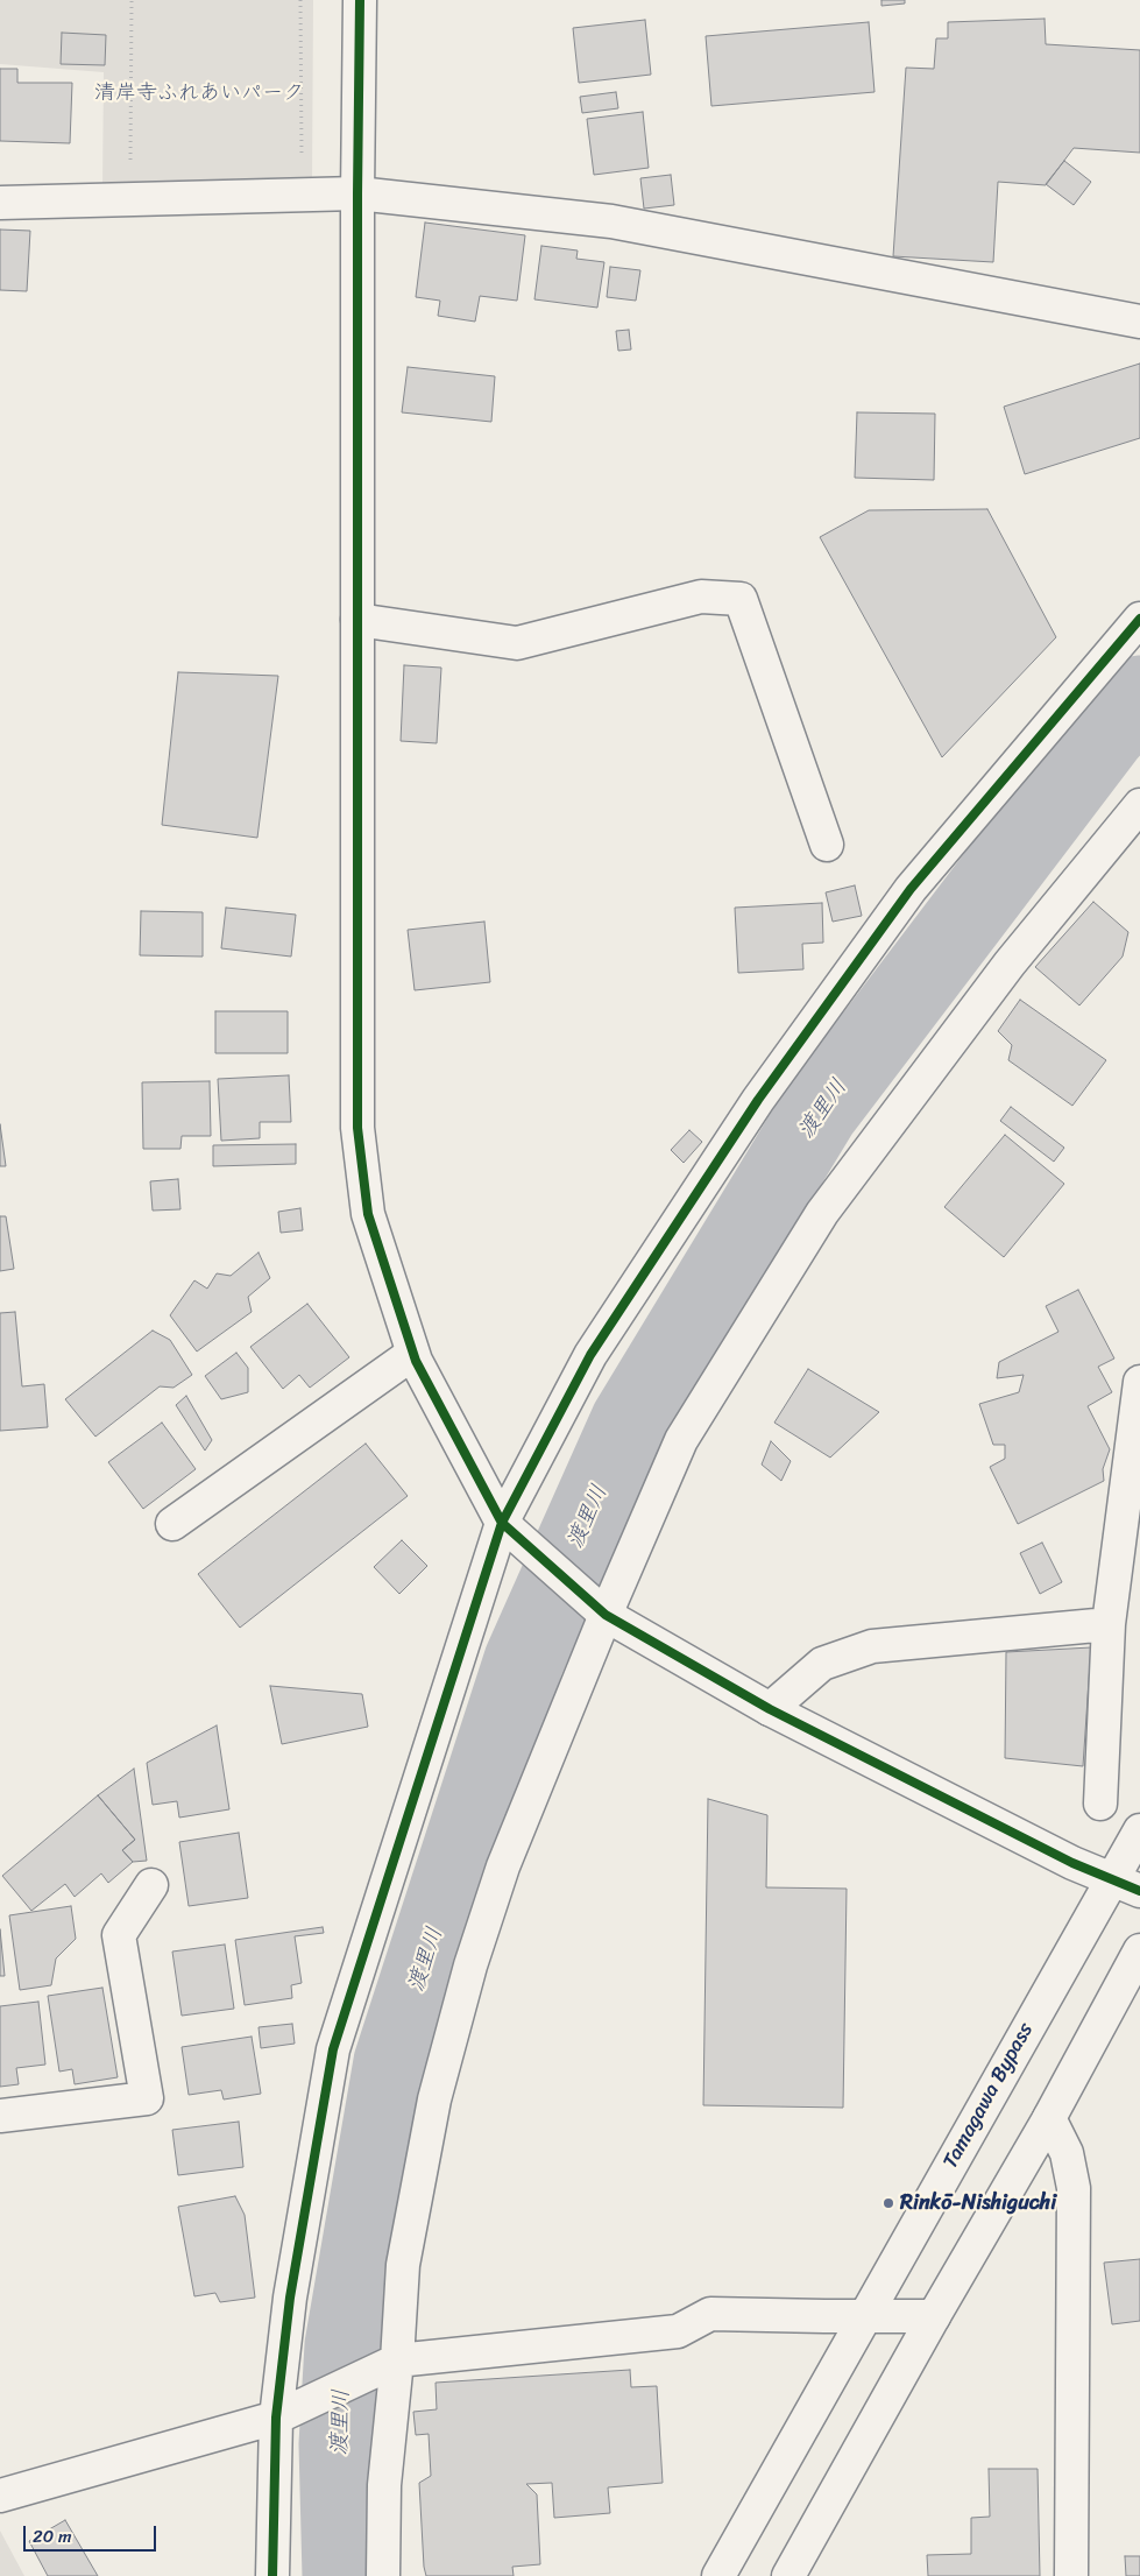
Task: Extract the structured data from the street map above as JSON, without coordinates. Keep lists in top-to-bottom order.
{
  "streets": {
    "main road": ["Tamagawa Bypass"]
  },
  "water": ["渡里川"],
  "parks": ["清岸寺ふれあいパーク"],
  "places": ["Rinkō-Nishiguchi"],
  "scale_bar": "20 m"
}
